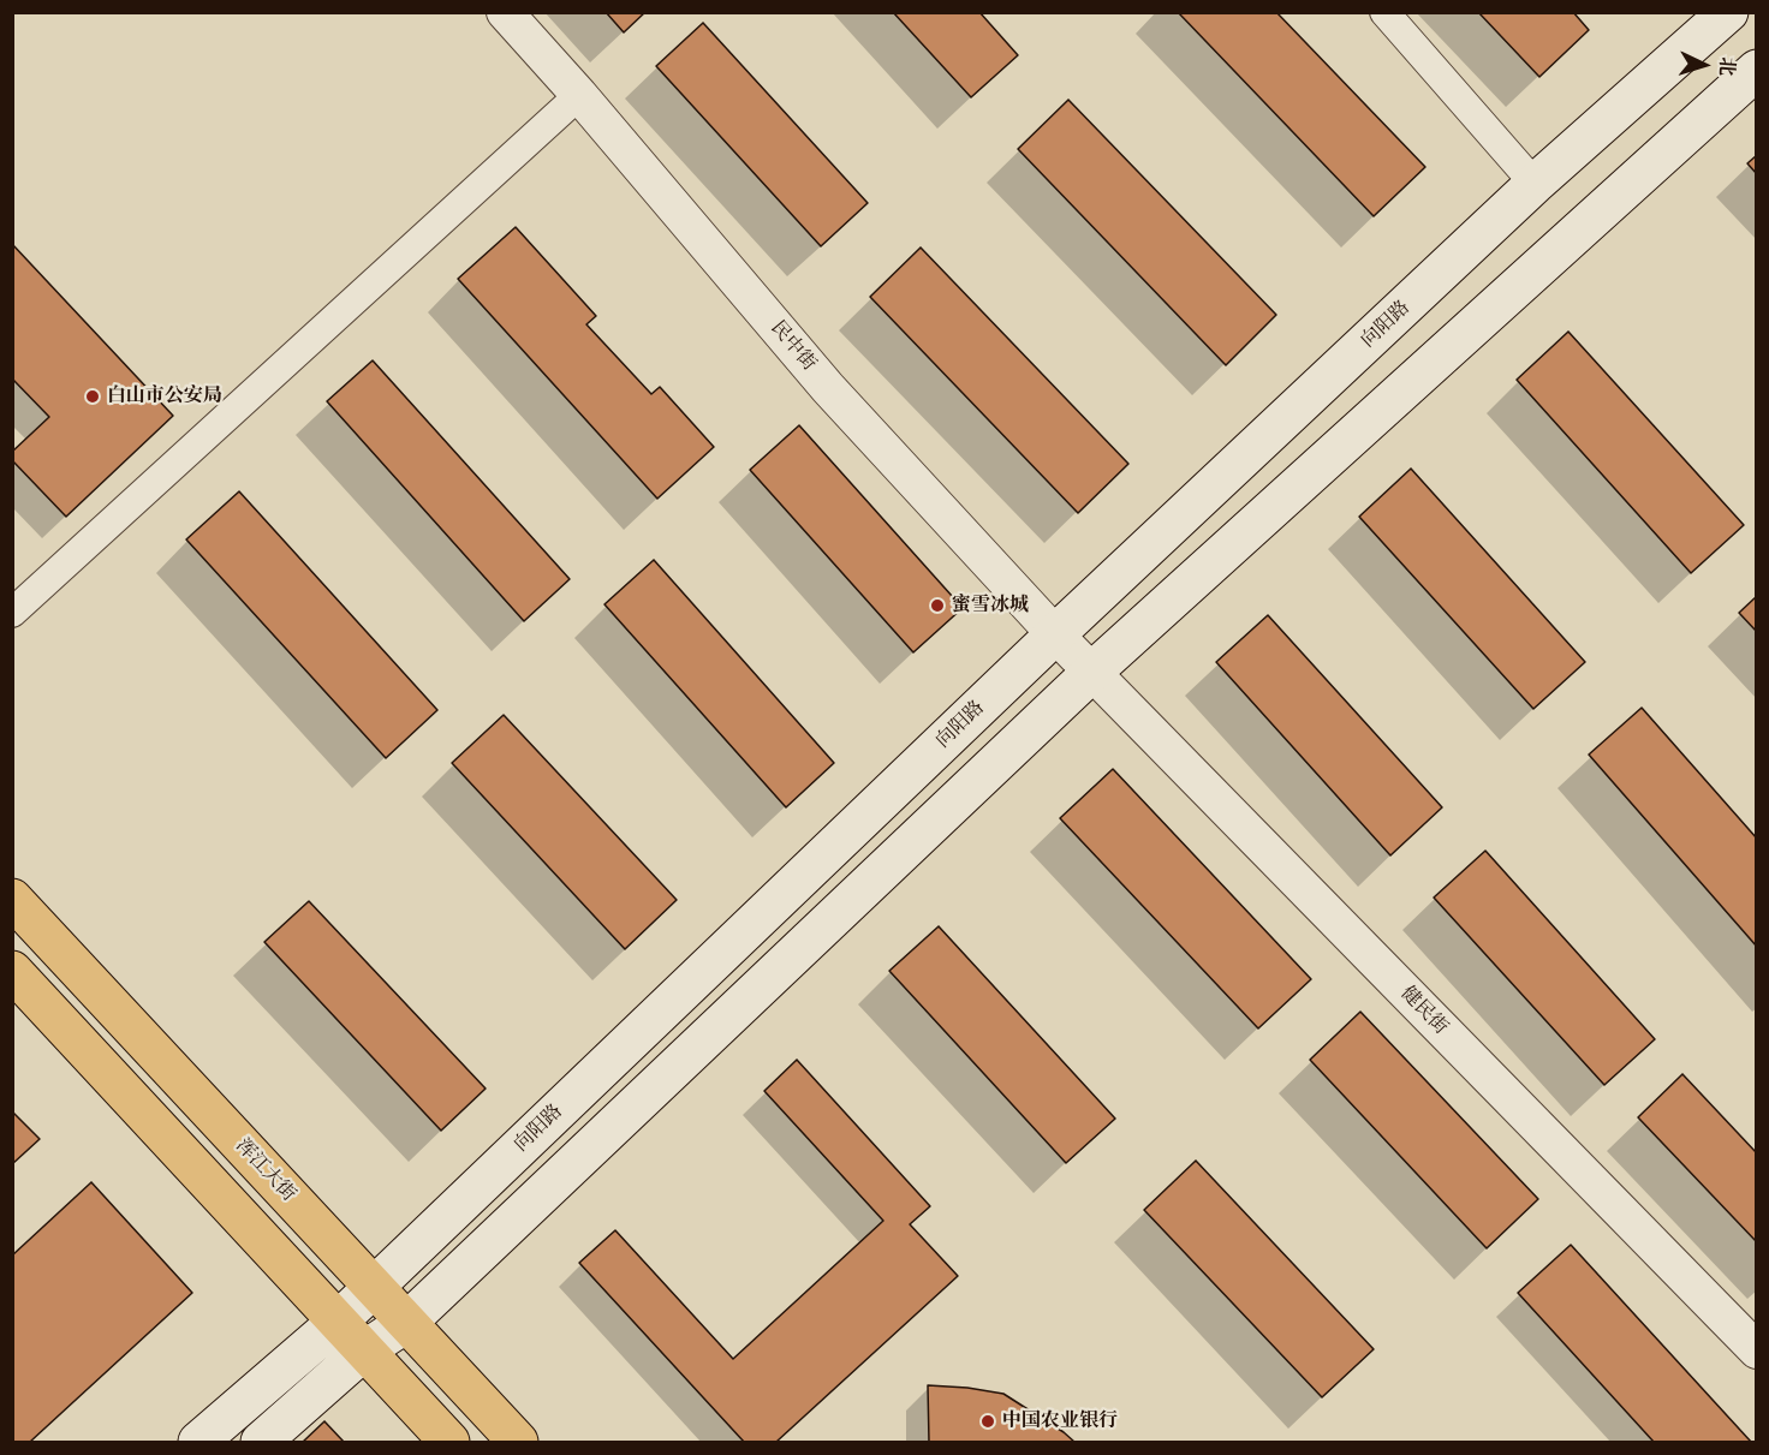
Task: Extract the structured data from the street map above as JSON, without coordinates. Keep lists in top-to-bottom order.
{
  "streets": {
    "main road": ["向阳路", "浑江大街"],
    "street": ["民中街", "健民街"]
  },
  "crossings": [
    ["向阳路", "民中街"],
    ["向阳路", "浑江大街"],
    ["民中街", "健民街"]
  ],
  "places": ["白山市公安局", "蜜雪冰城", "中国农业银行"],
  "north": "right"
}
